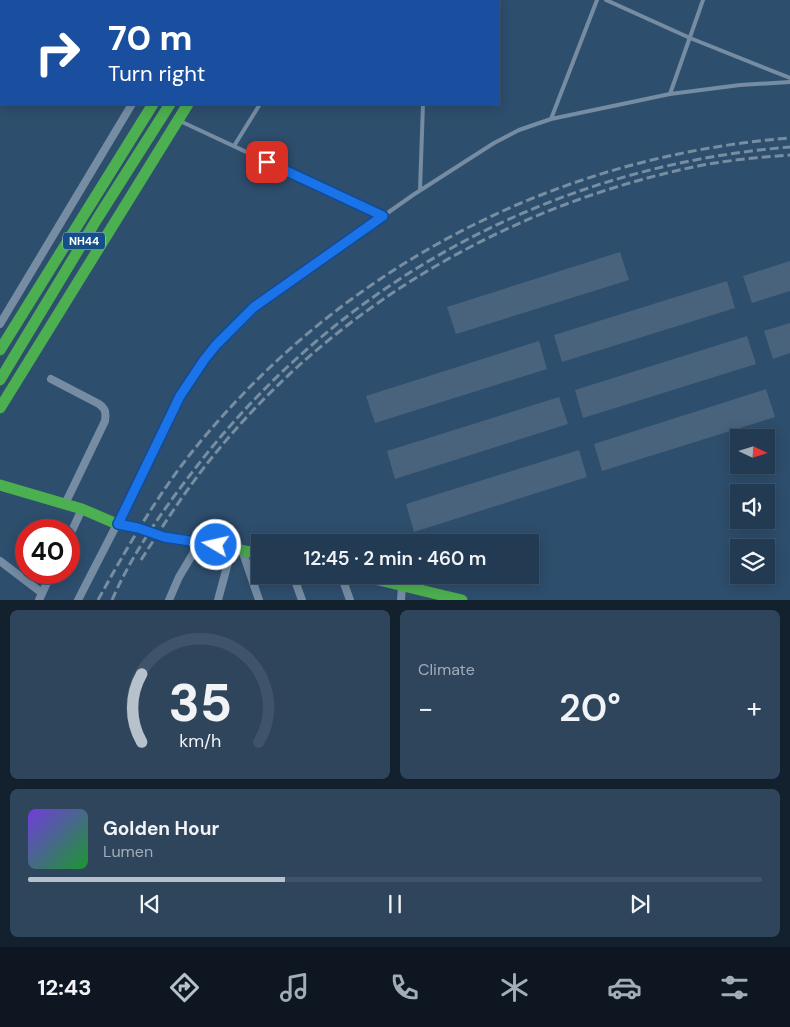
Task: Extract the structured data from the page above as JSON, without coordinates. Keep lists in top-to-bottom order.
{
  "streets": {
    "main road": ["NH44"]
  },
  "north": "right",
  "page": {
    "turn": ["70 m", "Turn right"],
    "limit": "40",
    "trip": "12:45 · 2 min · 460 m",
    "tile": "Climate",
    "heat": ["−", "20°", "+"],
    "song": ["Golden Hour", "Lumen"],
    "tabs": "12:43",
    "gauge": ["35", "km/h"]
  }
}
